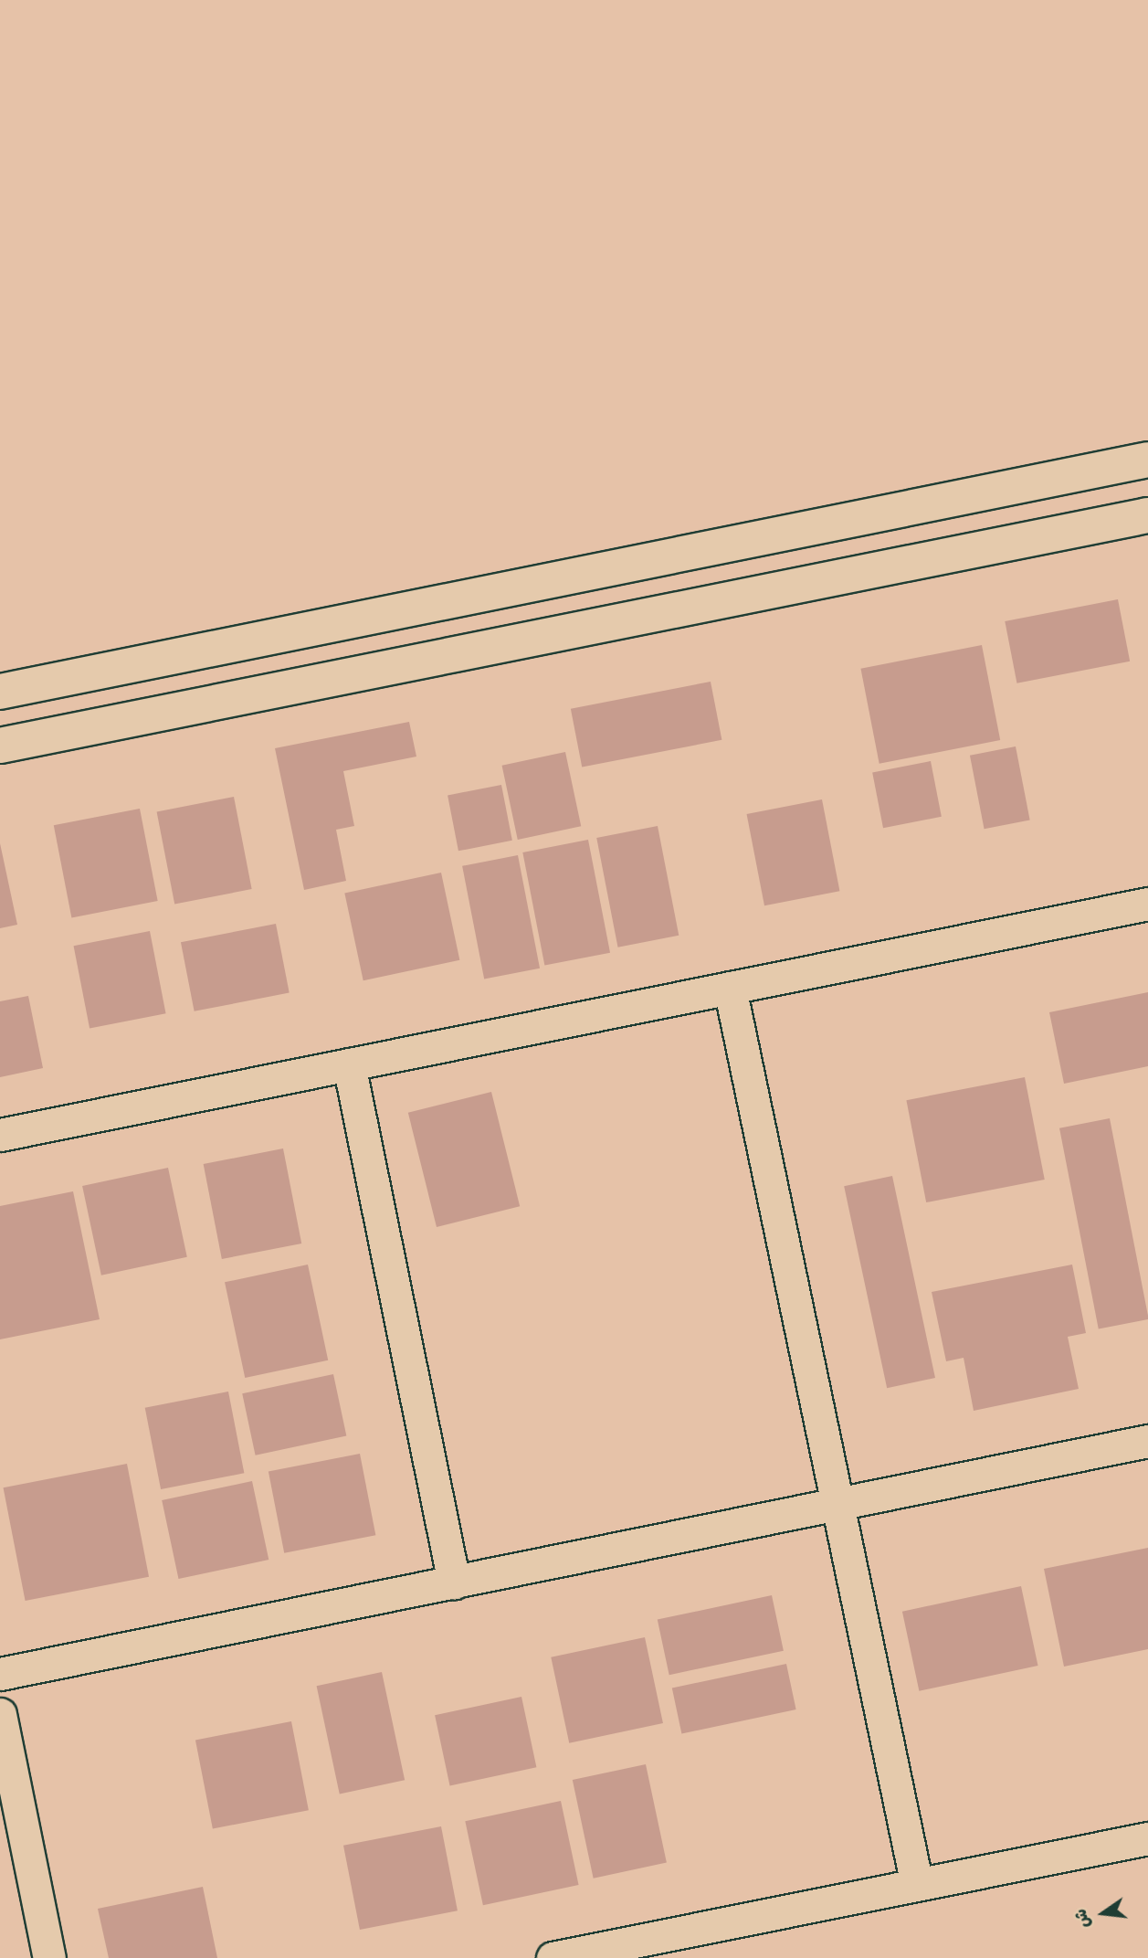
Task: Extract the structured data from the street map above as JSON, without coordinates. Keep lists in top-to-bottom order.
{
  "north": "left"
}
